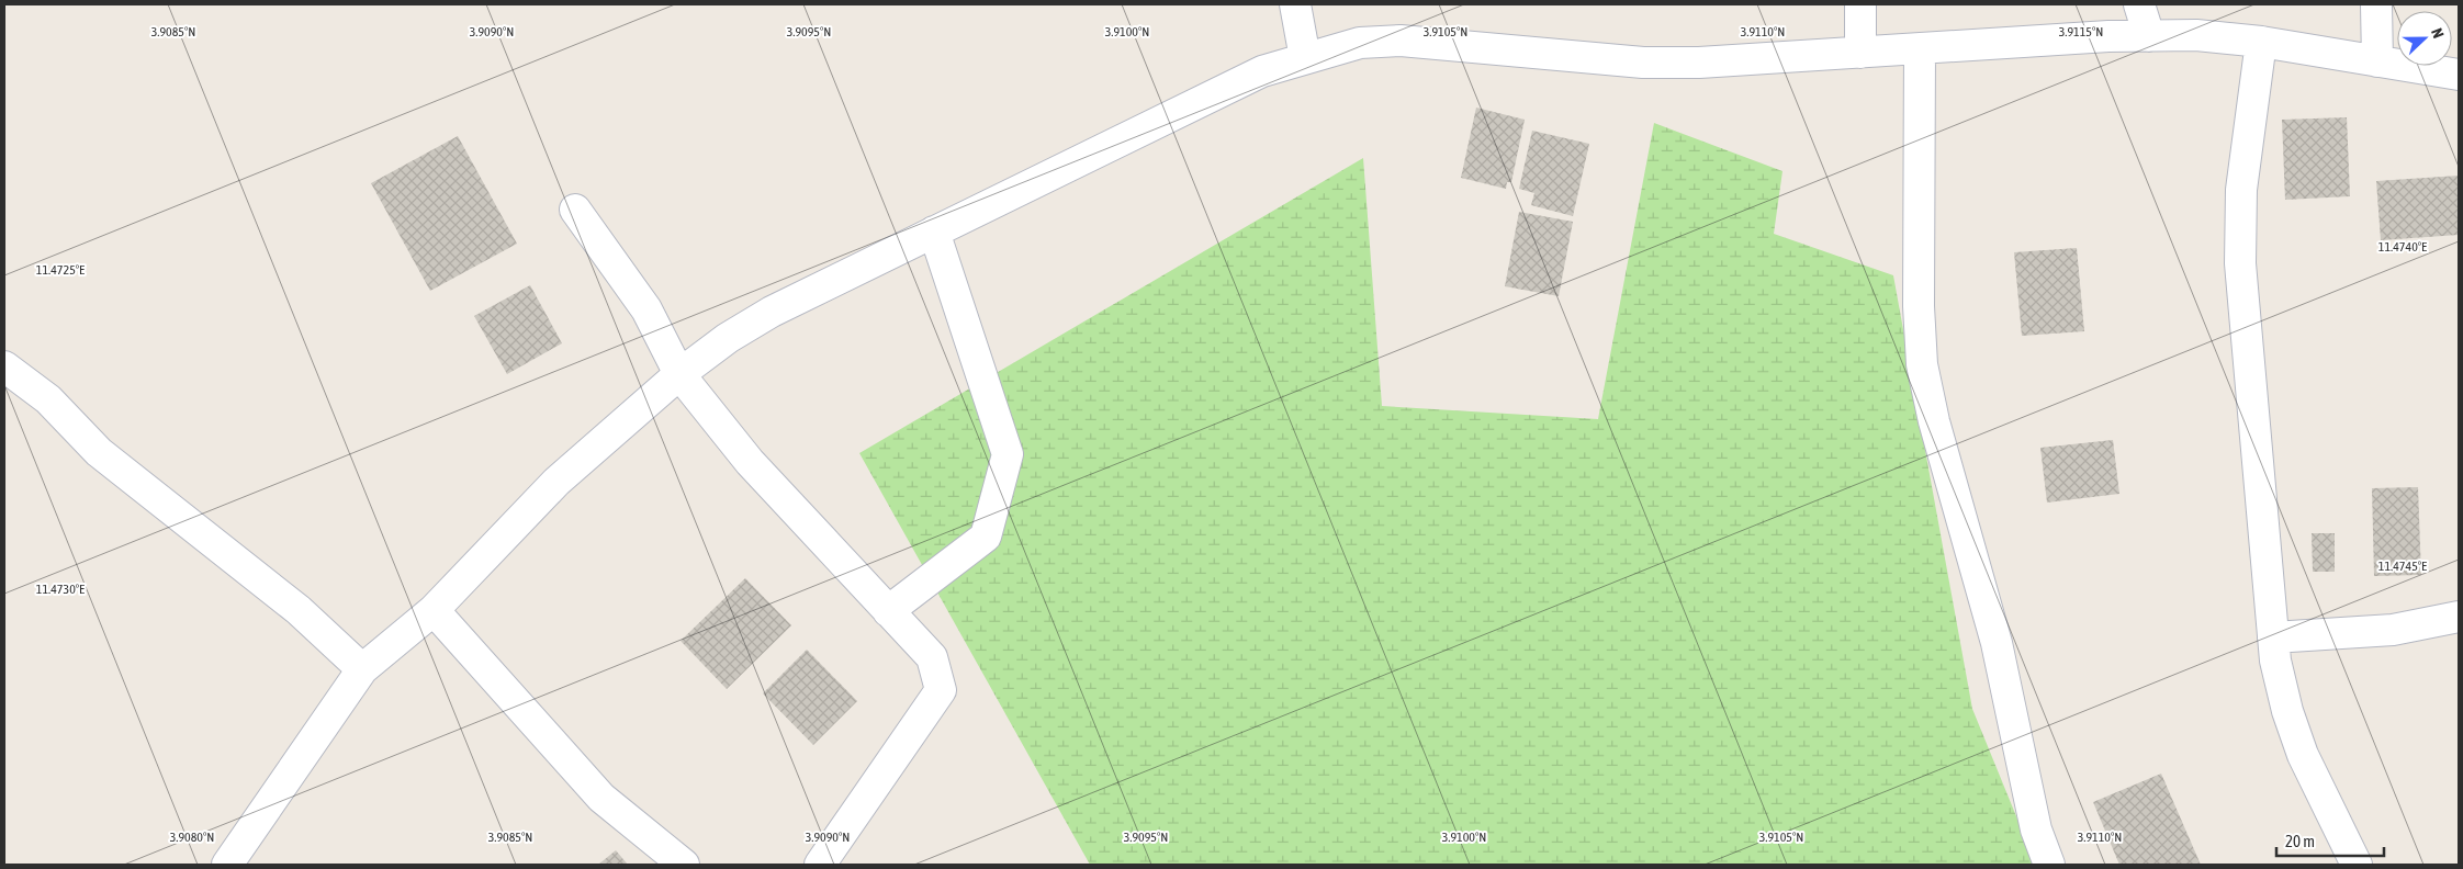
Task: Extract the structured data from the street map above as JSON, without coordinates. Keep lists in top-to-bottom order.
{
  "scale_bar": "20 m",
  "north": "right",
  "coordinates": [
    "3.9085°N",
    "3.9090°N",
    "3.9095°N",
    "3.9100°N",
    "3.9105°N",
    "3.9110°N",
    "3.9115°N",
    "11.4740°E",
    "11.4725°E",
    "11.4745°E",
    "11.4730°E",
    "3.9080°N"
  ]
}
